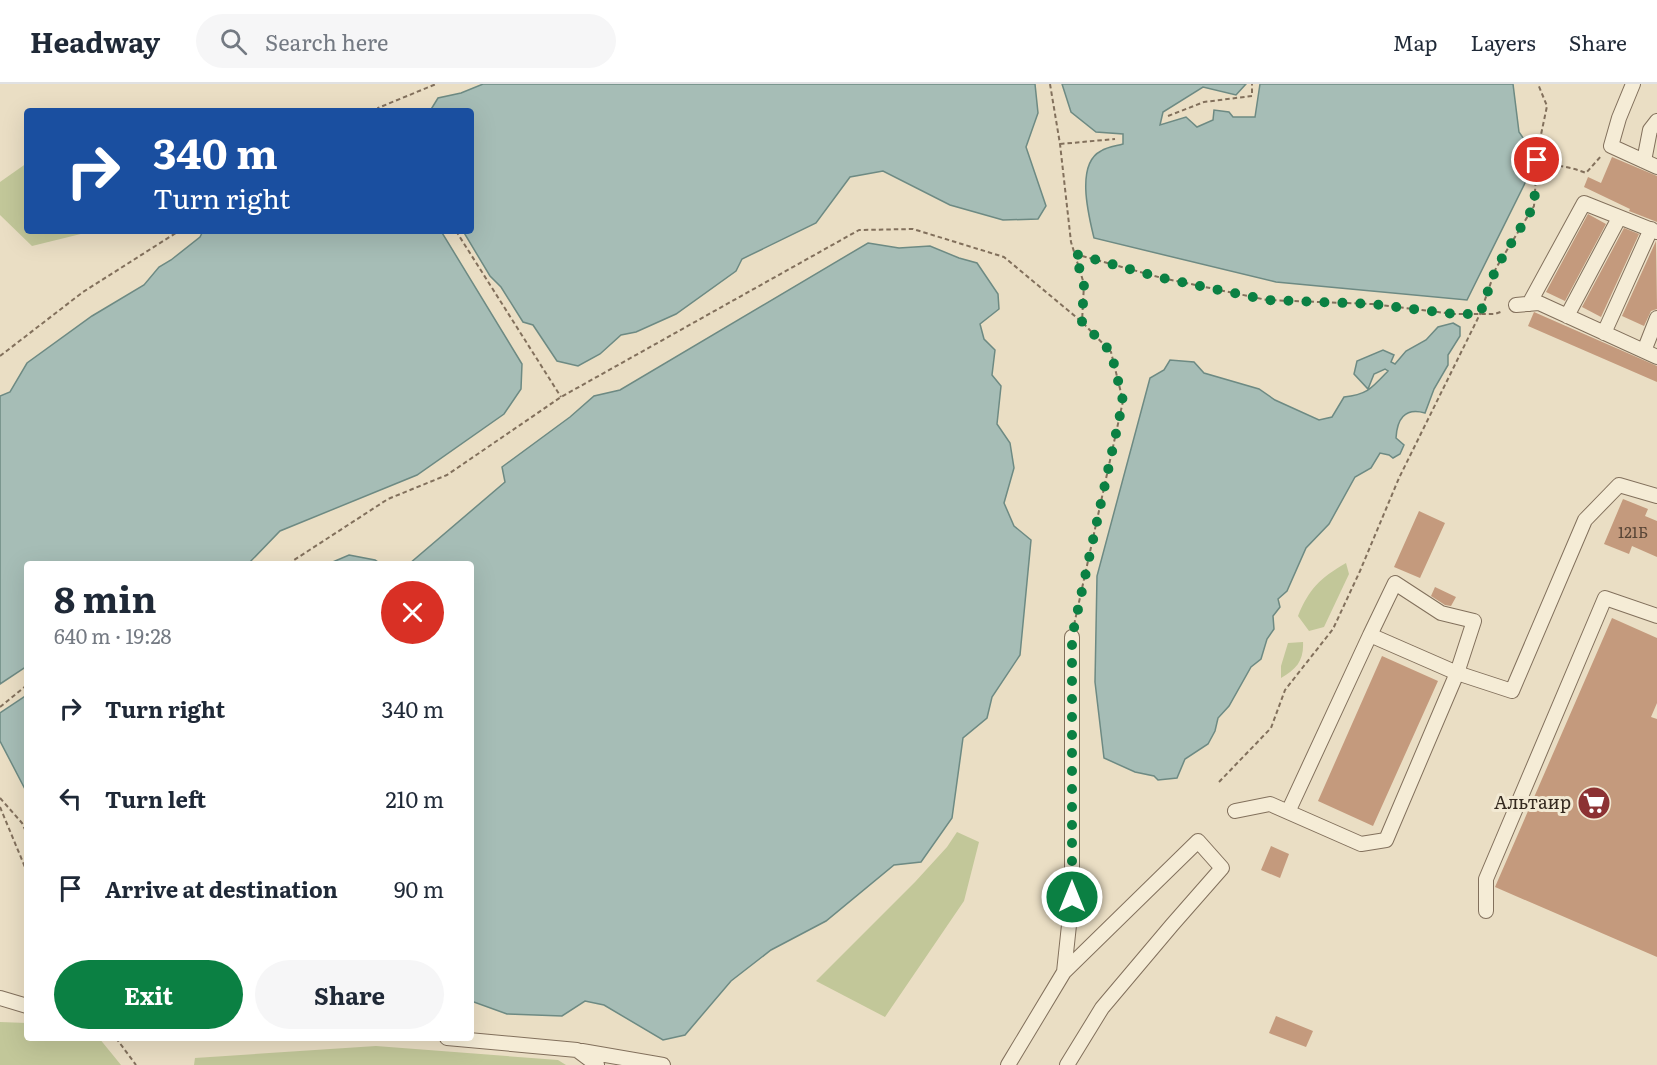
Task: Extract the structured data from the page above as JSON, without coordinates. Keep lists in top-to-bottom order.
{
  "places": {
    "supermarket": ["Альтаир"]
  },
  "house_numbers": ["121Б"],
  "page": {
    "header": "Headway",
    "search": "Search here",
    "nav": ["Map", "Layers", "Share"],
    "turn": ["340 m", "Turn right"],
    "heading": ["8 min", "640 m · 19:28"],
    "list": [
      {
        "name": "Turn right",
        "value": "340 m"
      },
      {
        "name": "Turn left",
        "value": "210 m"
      },
      {
        "name": "Arrive at destination",
        "value": "90 m"
      }
    ],
    "buttons": ["Exit", "Share"]
  }
}
